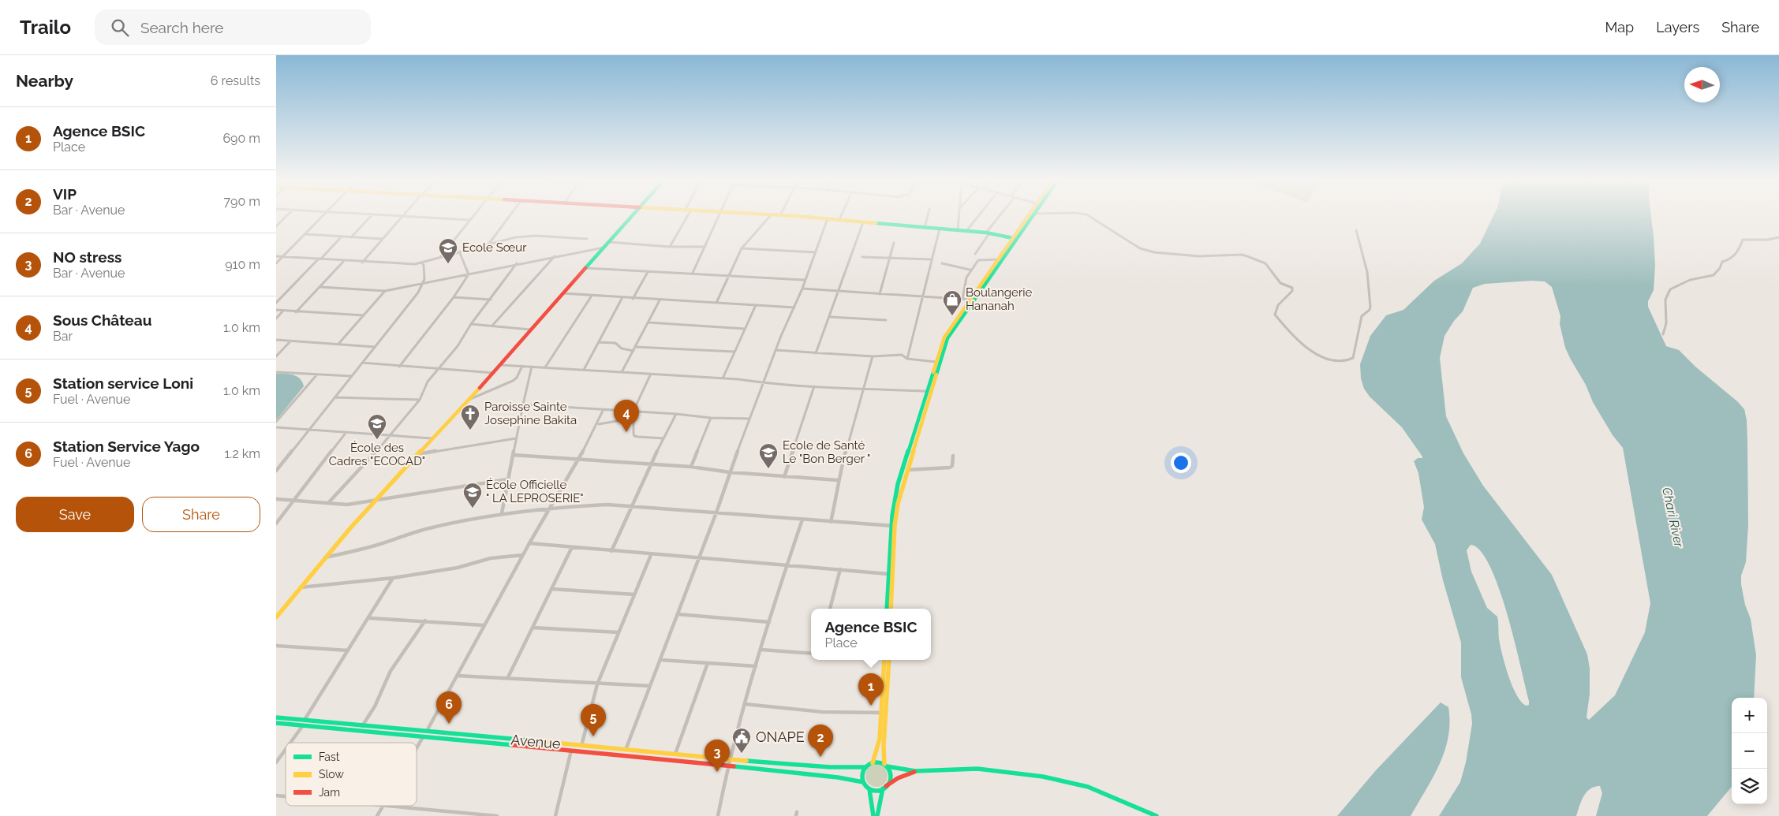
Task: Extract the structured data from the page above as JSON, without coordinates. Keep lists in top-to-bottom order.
{
  "streets": {
    "main road": ["Avenue"]
  },
  "water": ["Chari River"],
  "places": {
    "school or university": [
      "Ecole Sœur",
      "École des Cadres \"ECOCAD\"",
      "Ecole de Santé Le \"Bon Berger \"",
      "École Officielle \" LA LEPROSERIE\""
    ],
    "shop": ["Boulangerie Hananah"],
    "church": ["Paroisse Sainte Josephine Bakita"],
    "public building": ["ONAPE"]
  },
  "legend": ["Fast", "Slow", "Jam"],
  "north": "left",
  "page": {
    "header": "Trailo",
    "search": "Search here",
    "nav": ["Map", "Layers", "Share"],
    "heading": ["Nearby", "6 results"],
    "list": [
      {
        "mark": "1",
        "name": "Agence BSIC",
        "note": "Place",
        "value": "690 m"
      },
      {
        "mark": "2",
        "name": "VIP",
        "note": "Bar · Avenue",
        "value": "790 m"
      },
      {
        "mark": "3",
        "name": "NO stress",
        "note": "Bar · Avenue",
        "value": "910 m"
      },
      {
        "mark": "4",
        "name": "Sous Château",
        "note": "Bar",
        "value": "1.0 km"
      },
      {
        "mark": "5",
        "name": "Station service Loni",
        "note": "Fuel · Avenue",
        "value": "1.0 km"
      },
      {
        "mark": "6",
        "name": "Station Service Yago",
        "note": "Fuel · Avenue",
        "value": "1.2 km"
      }
    ],
    "pins": [
      "4",
      "1",
      "6",
      "5",
      "2",
      "3"
    ],
    "buttons": ["Save", "Share"],
    "popup": ["Agence BSIC", "Place"],
    "map_buttons": ["+", "−"]
  }
}
